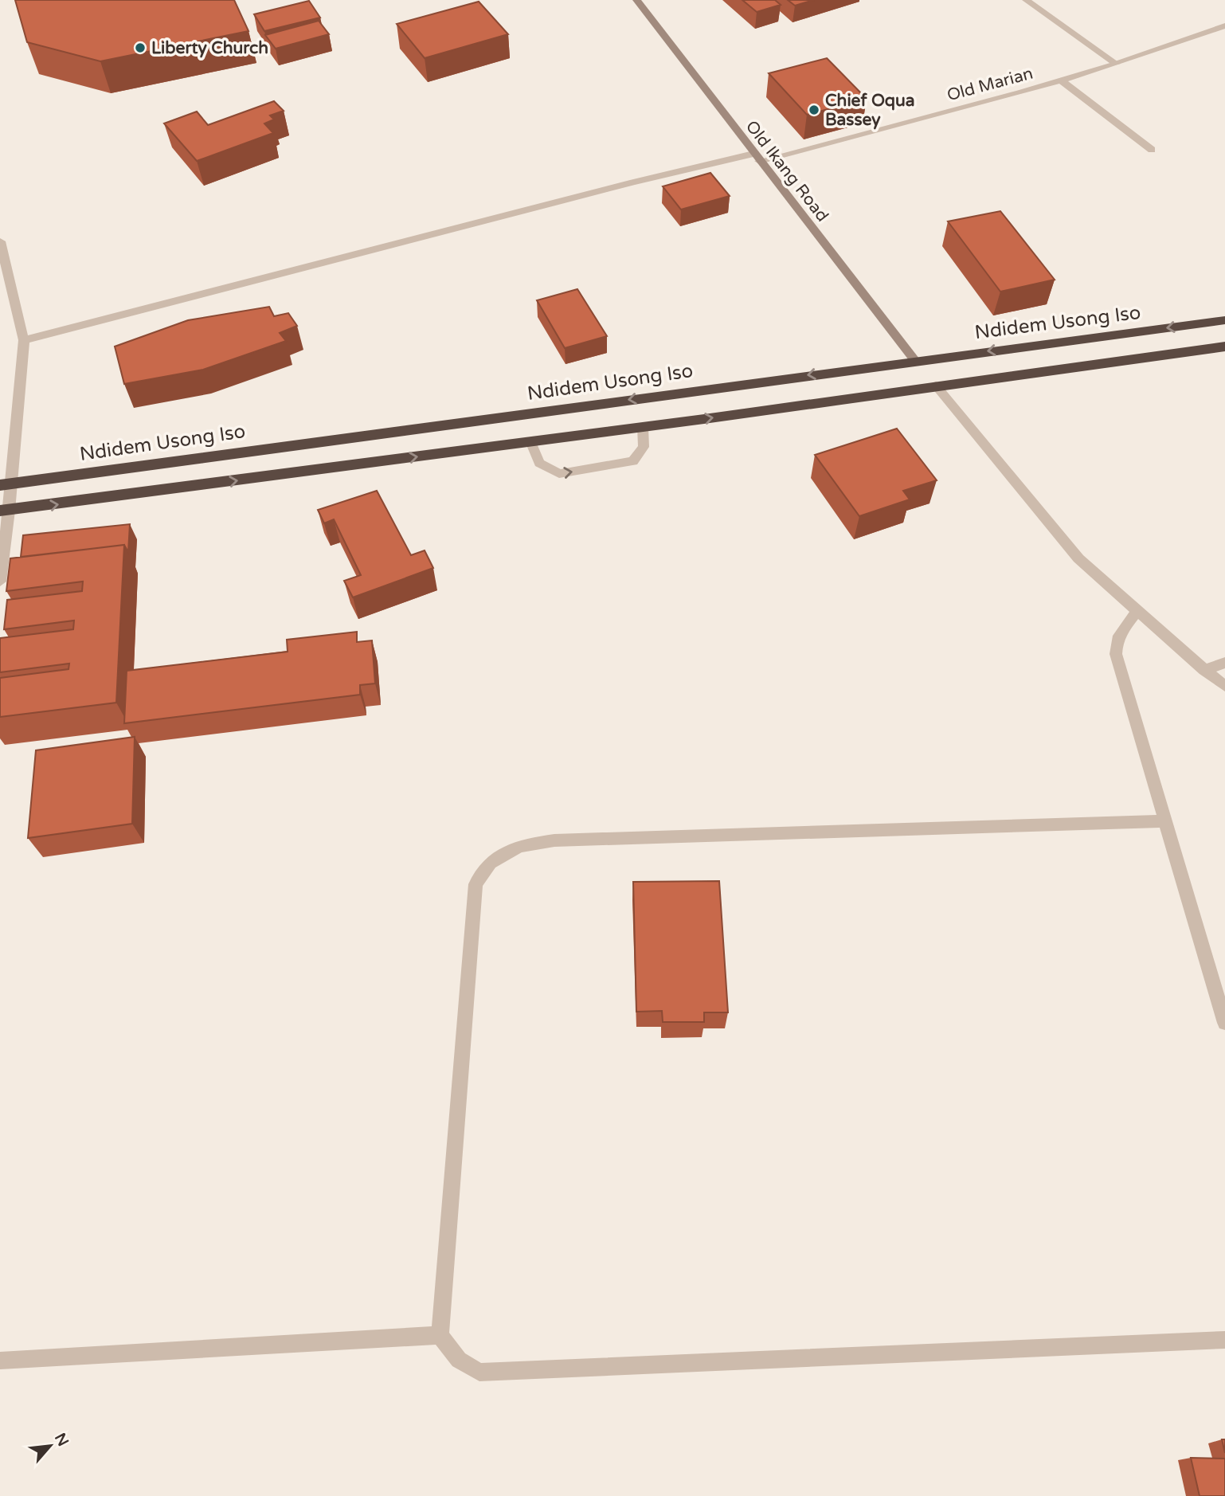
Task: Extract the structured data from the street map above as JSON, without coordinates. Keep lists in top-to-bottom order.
{
  "streets": {
    "highway": ["Ndidem Usong Iso"],
    "street": ["Old Marian", "Old Ikang Road"]
  },
  "crossings": [
    ["Old Marian", "Old Ikang Road"],
    ["Old Ikang Road", "Ndidem Usong Iso"]
  ],
  "places": ["Liberty Church", "Chief Oqua Bassey"],
  "north": "top right"
}
